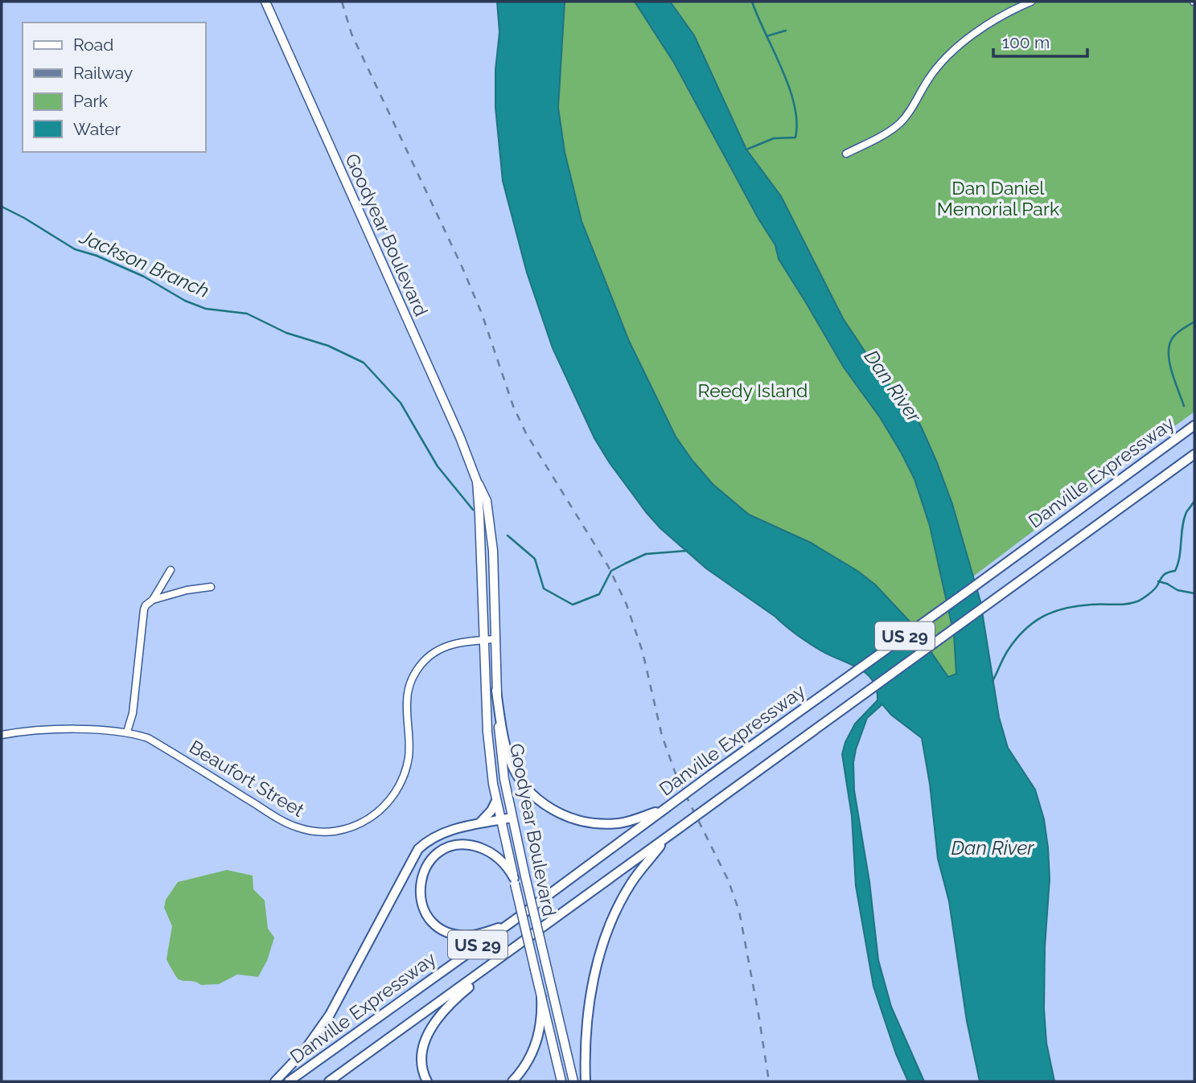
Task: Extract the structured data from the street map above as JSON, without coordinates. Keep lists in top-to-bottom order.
{
  "streets": {
    "highway": ["Danville Expressway", "US 29"],
    "main road": ["Goodyear Boulevard"],
    "street": ["Beaufort Street"]
  },
  "crossings": [
    ["Goodyear Boulevard", "Beaufort Street"]
  ],
  "water": ["Jackson Branch", "Dan River"],
  "parks": ["Dan Daniel Memorial Park", "Reedy Island"],
  "legend": [
    "Road",
    "Railway",
    "Park",
    "Water"
  ],
  "scale_bar": "100 m"
}
